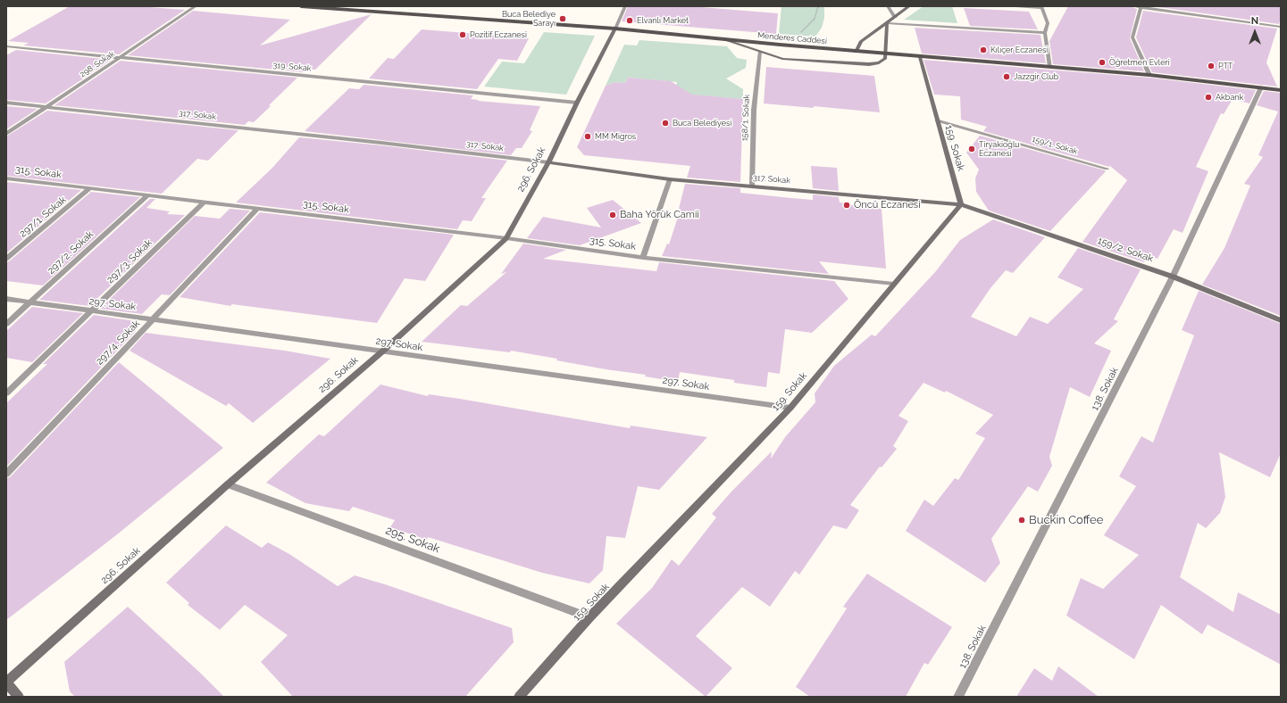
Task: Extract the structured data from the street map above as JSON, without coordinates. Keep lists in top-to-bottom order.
{
  "streets": {
    "main road": ["Menderes Caddesi"],
    "street": [
      "298. Sokak",
      "319. Sokak",
      "317. Sokak",
      "158/1. Sokak",
      "159/1. Sokak",
      "159. Sokak",
      "296. Sokak",
      "315. Sokak",
      "297/1. Sokak",
      "159/2. Sokak",
      "297/2. Sokak",
      "297/3. Sokak",
      "297. Sokak",
      "297/4. Sokak",
      "138. Sokak",
      "295. Sokak"
    ]
  },
  "crossings": [
    ["Menderes Caddesi", "159. Sokak"],
    ["Menderes Caddesi", "296. Sokak"],
    ["Menderes Caddesi", "138. Sokak"],
    ["298. Sokak", "319. Sokak"],
    ["298. Sokak", "317. Sokak"],
    ["319. Sokak", "296. Sokak"],
    ["317. Sokak", "158/1. Sokak"],
    ["317. Sokak", "159. Sokak"],
    ["317. Sokak", "296. Sokak"],
    ["317. Sokak", "315. Sokak"],
    ["317. Sokak", "159/2. Sokak"],
    ["159/1. Sokak", "159. Sokak"],
    ["159. Sokak", "315. Sokak"],
    ["159. Sokak", "159/2. Sokak"],
    ["159. Sokak", "297. Sokak"],
    ["159. Sokak", "295. Sokak"],
    ["296. Sokak", "315. Sokak"],
    ["296. Sokak", "297. Sokak"],
    ["296. Sokak", "295. Sokak"],
    ["315. Sokak", "297/1. Sokak"],
    ["315. Sokak", "297/2. Sokak"],
    ["315. Sokak", "297/3. Sokak"],
    ["315. Sokak", "297/4. Sokak"],
    ["159/2. Sokak", "138. Sokak"],
    ["297/2. Sokak", "297. Sokak"],
    ["297/3. Sokak", "297. Sokak"],
    ["297. Sokak", "297/4. Sokak"]
  ],
  "places": [
    "Buca Belediye Sarayı",
    "Elvanlı Market",
    "Pozitif Eczanesi",
    "Kılıçer Eczanesi",
    "Öğretmen Evleri",
    "PTT",
    "Jazzgir Club",
    "Akbank",
    "Buca Belediyesi",
    "MM Migros",
    "Tiryakioğlu Eczanesi",
    "Öncü Eczanesi",
    "Baha Yörük Camii",
    "Buckin Coffee"
  ],
  "north": "top"
}
